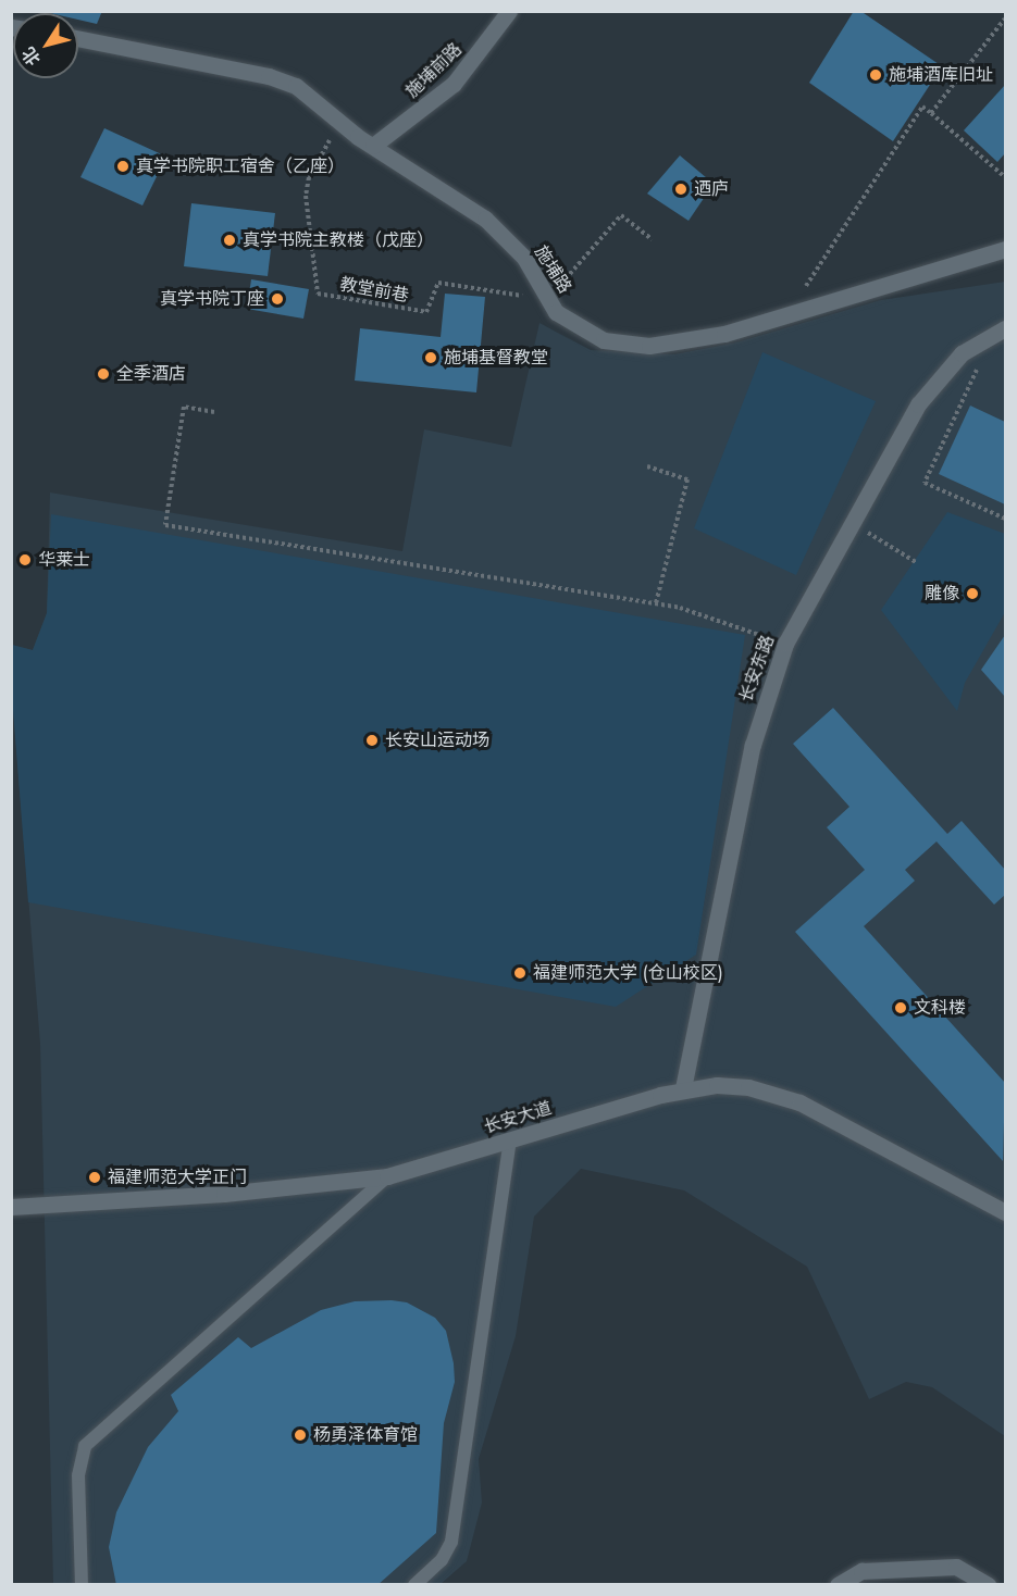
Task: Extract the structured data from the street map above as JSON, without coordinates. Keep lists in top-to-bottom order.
{
  "streets": {
    "street": [
      "施埔前路",
      "施埔路",
      "长安东路",
      "长安大道"
    ],
    "path": ["教堂前巷"]
  },
  "crossings": [
    ["施埔前路", "施埔路"],
    ["施埔路", "教堂前巷"],
    ["长安东路", "长安大道"]
  ],
  "places": [
    "施埔酒库旧址",
    "真学书院职工宿舍（乙座）",
    "迺庐",
    "真学书院主教楼（戊座）",
    "真学书院丁座",
    "施埔基督教堂",
    "全季酒店",
    "华莱士",
    "雕像",
    "长安山运动场",
    "福建师范大学 (仓山校区)",
    "文科楼",
    "福建师范大学正门",
    "杨勇泽体育馆"
  ],
  "north": "bottom left"
}
